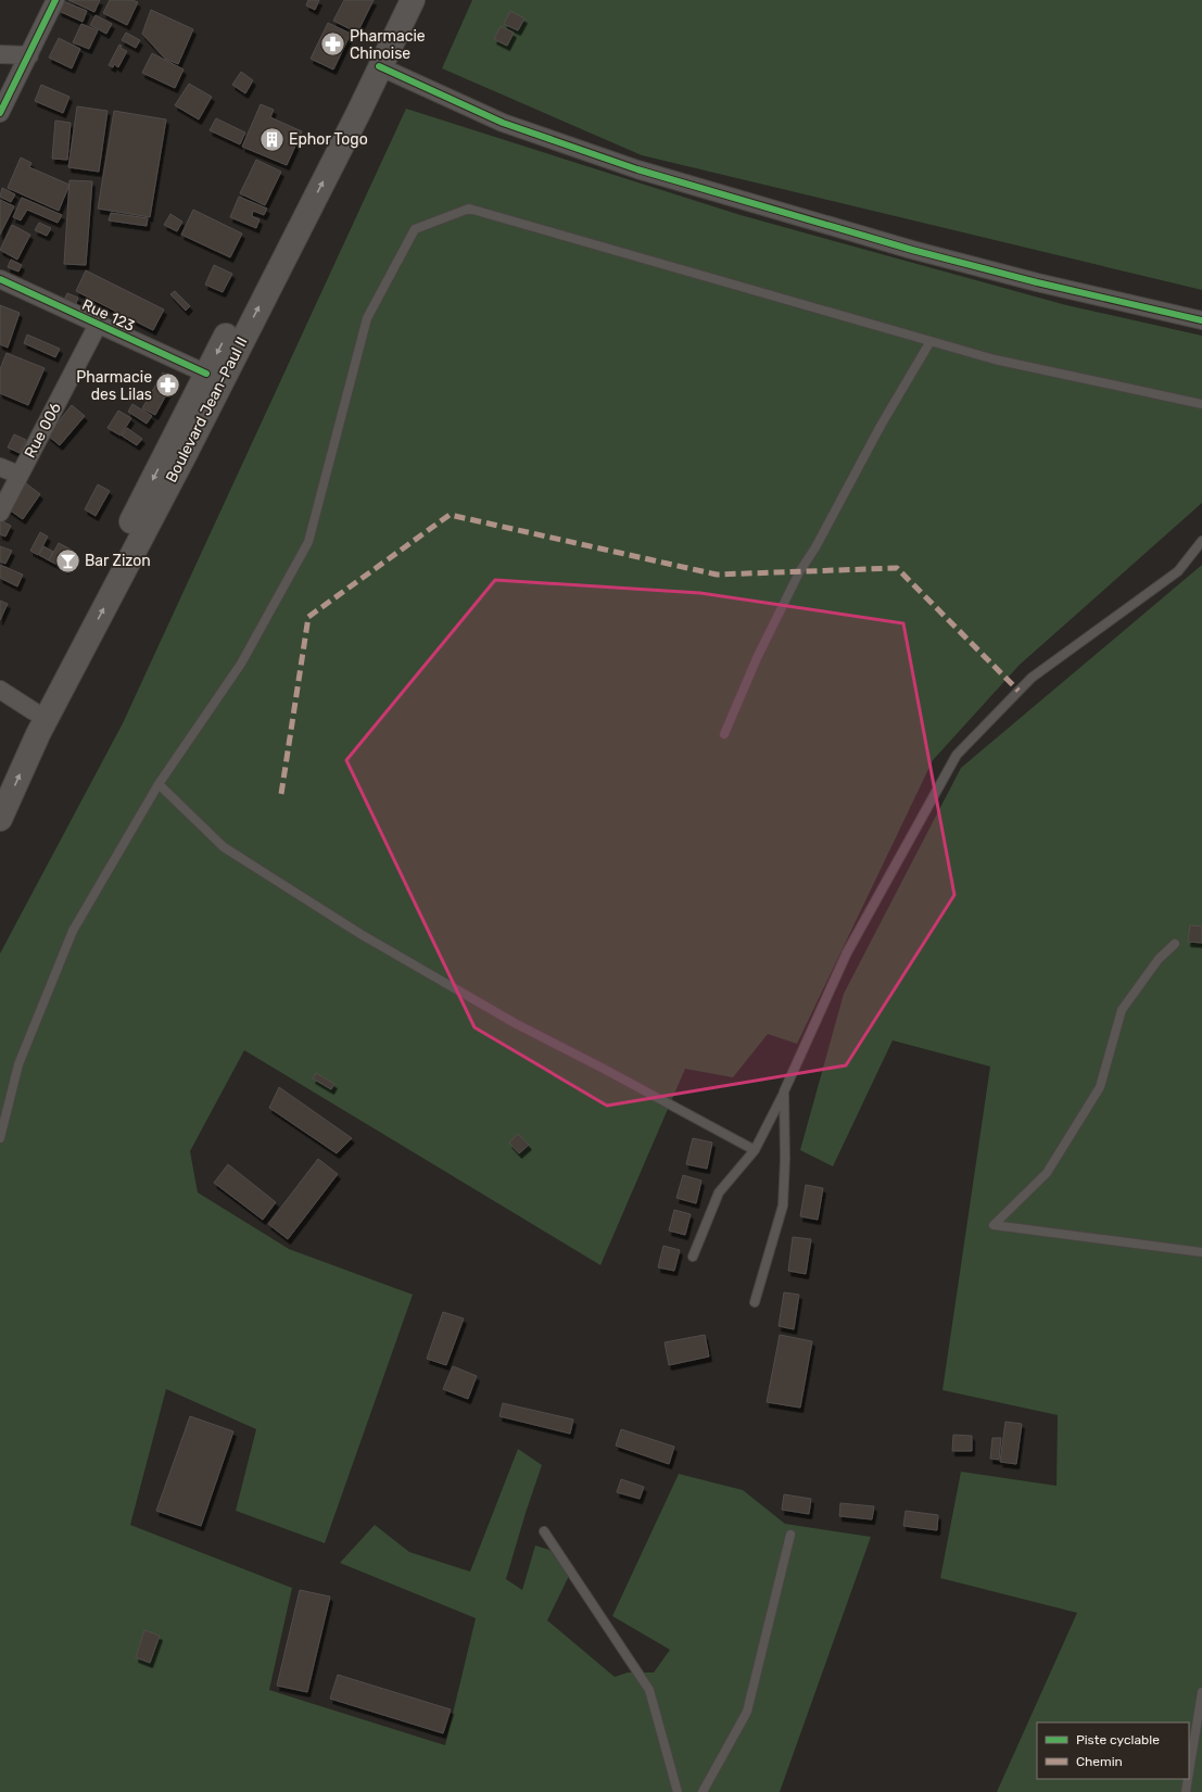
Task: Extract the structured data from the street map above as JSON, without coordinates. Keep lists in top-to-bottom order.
{
  "streets": {
    "main road": ["Boulevard Jean-Paul II"],
    "street": ["Rue 123", "Rue 006"]
  },
  "crossings": [
    ["Rue 123", "Boulevard Jean-Paul II"],
    ["Rue 123", "Rue 006"]
  ],
  "places": {
    "pharmacy": ["Pharmacie Chinoise", "Pharmacie des Lilas"],
    "building": ["Ephor Togo"],
    "bar": ["Bar Zizon"]
  },
  "legend": ["Piste cyclable", "Chemin"]
}
